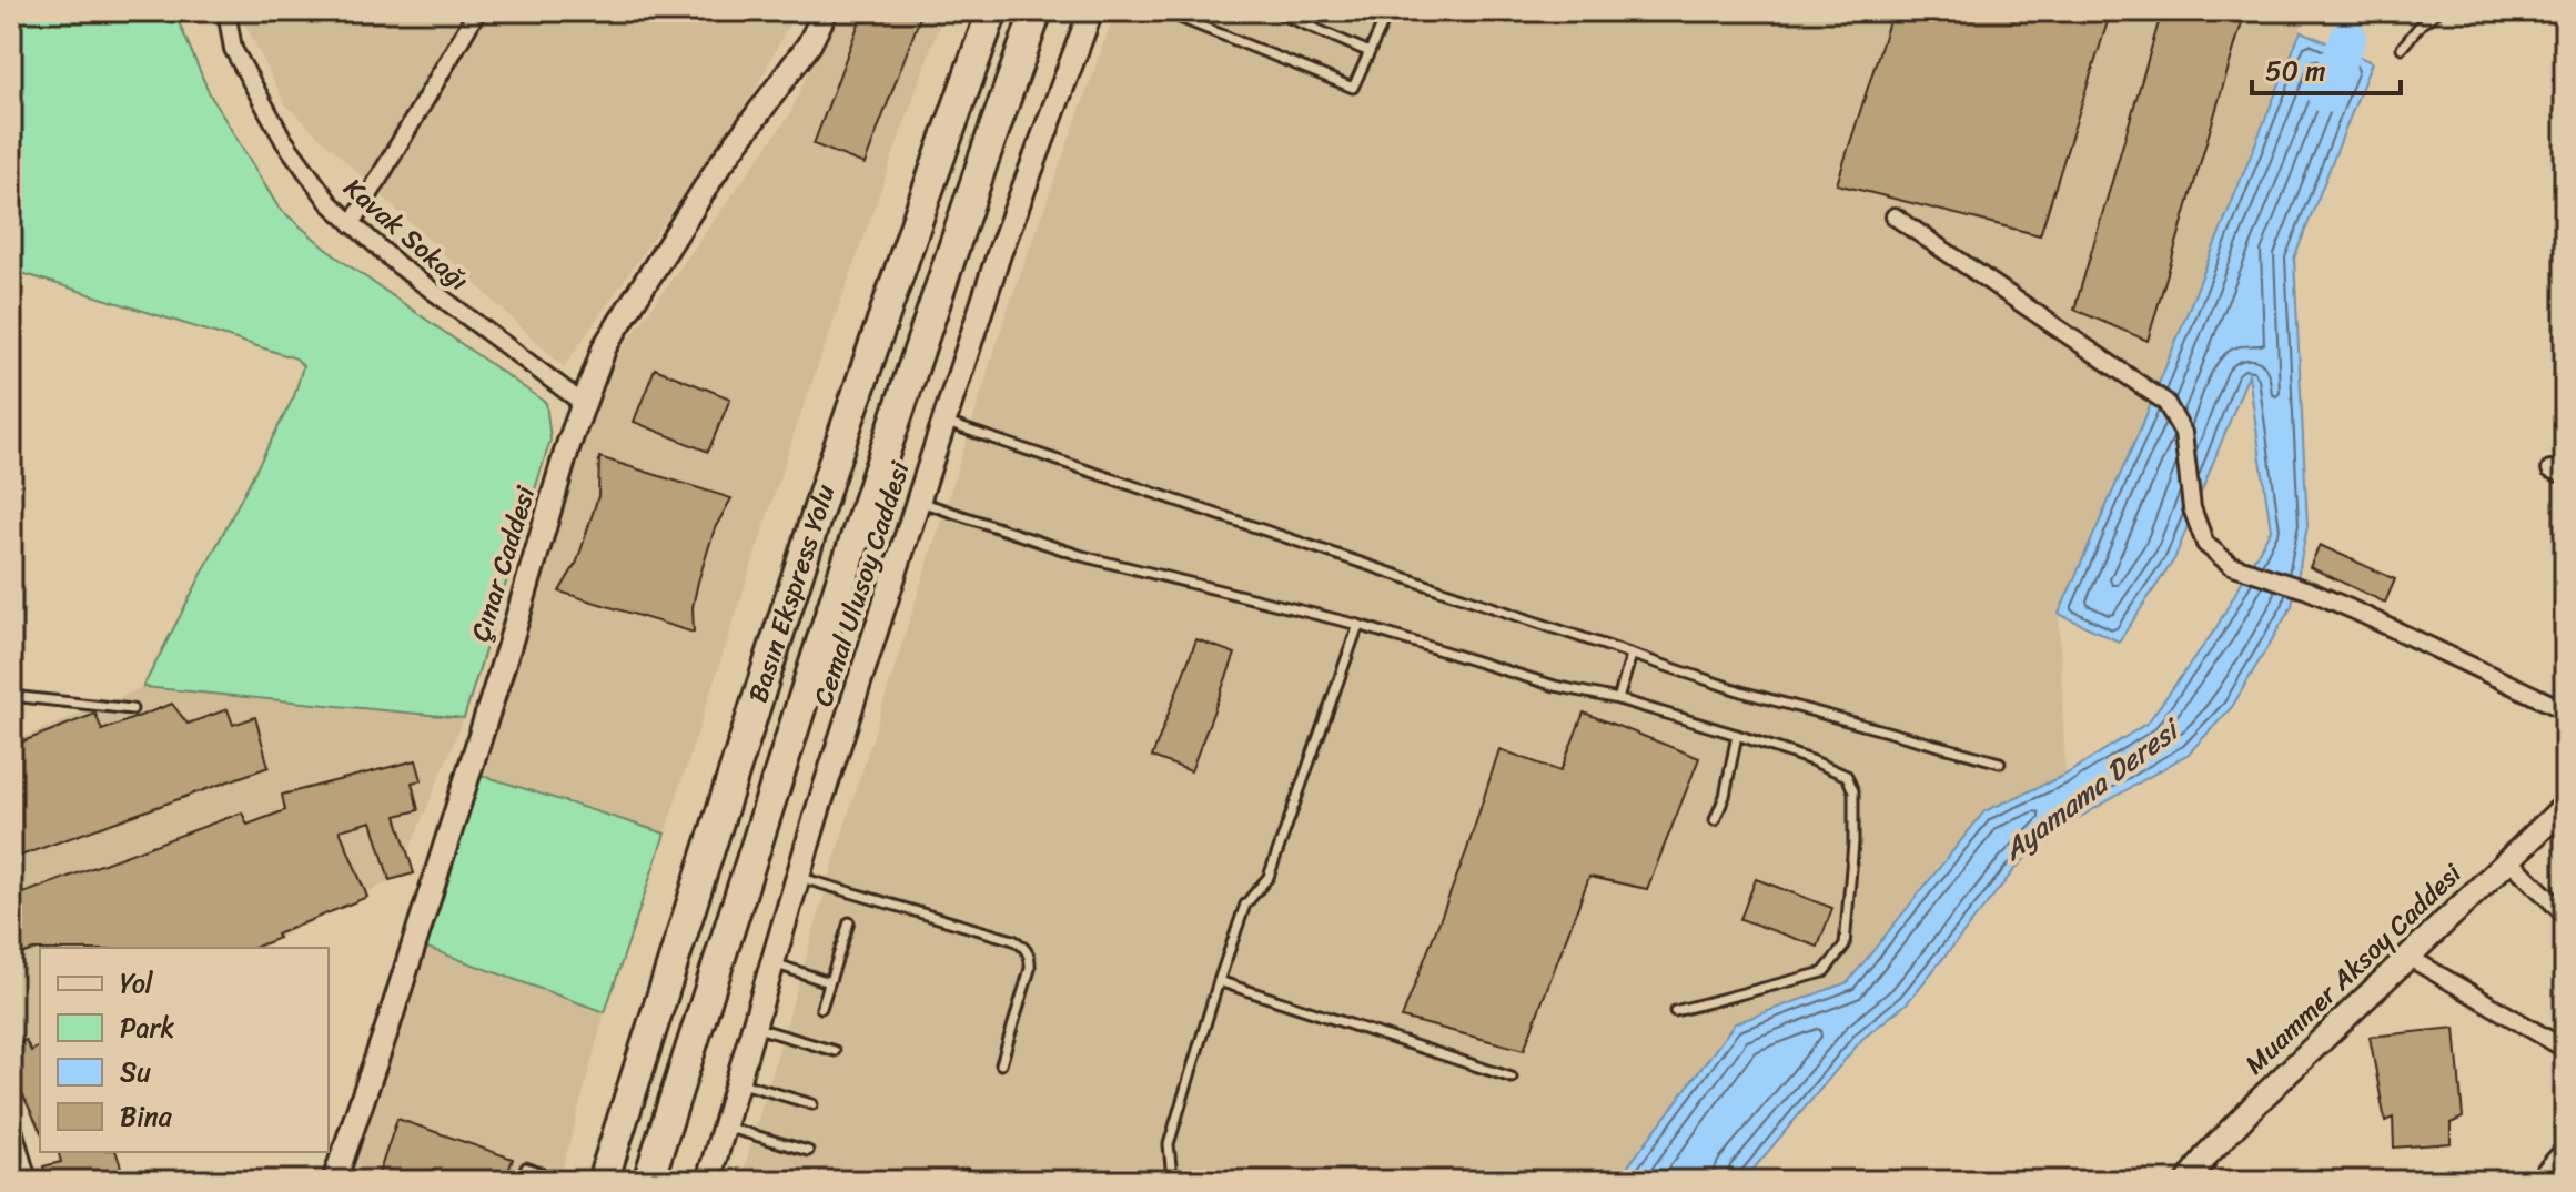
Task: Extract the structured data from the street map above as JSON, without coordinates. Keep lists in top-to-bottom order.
{
  "streets": {
    "highway": ["Basın Ekspress Yolu"],
    "main road": ["Çınar Caddesi", "Cemal Ulusoy Caddesi", "Muammer Aksoy Caddesi"],
    "street": ["Kavak Sokağı"]
  },
  "crossings": [
    ["Kavak Sokağı", "Çınar Caddesi"]
  ],
  "water": ["Ayamama Deresi"],
  "legend": [
    "Yol",
    "Park",
    "Su",
    "Bina"
  ],
  "scale_bar": "50 m"
}
